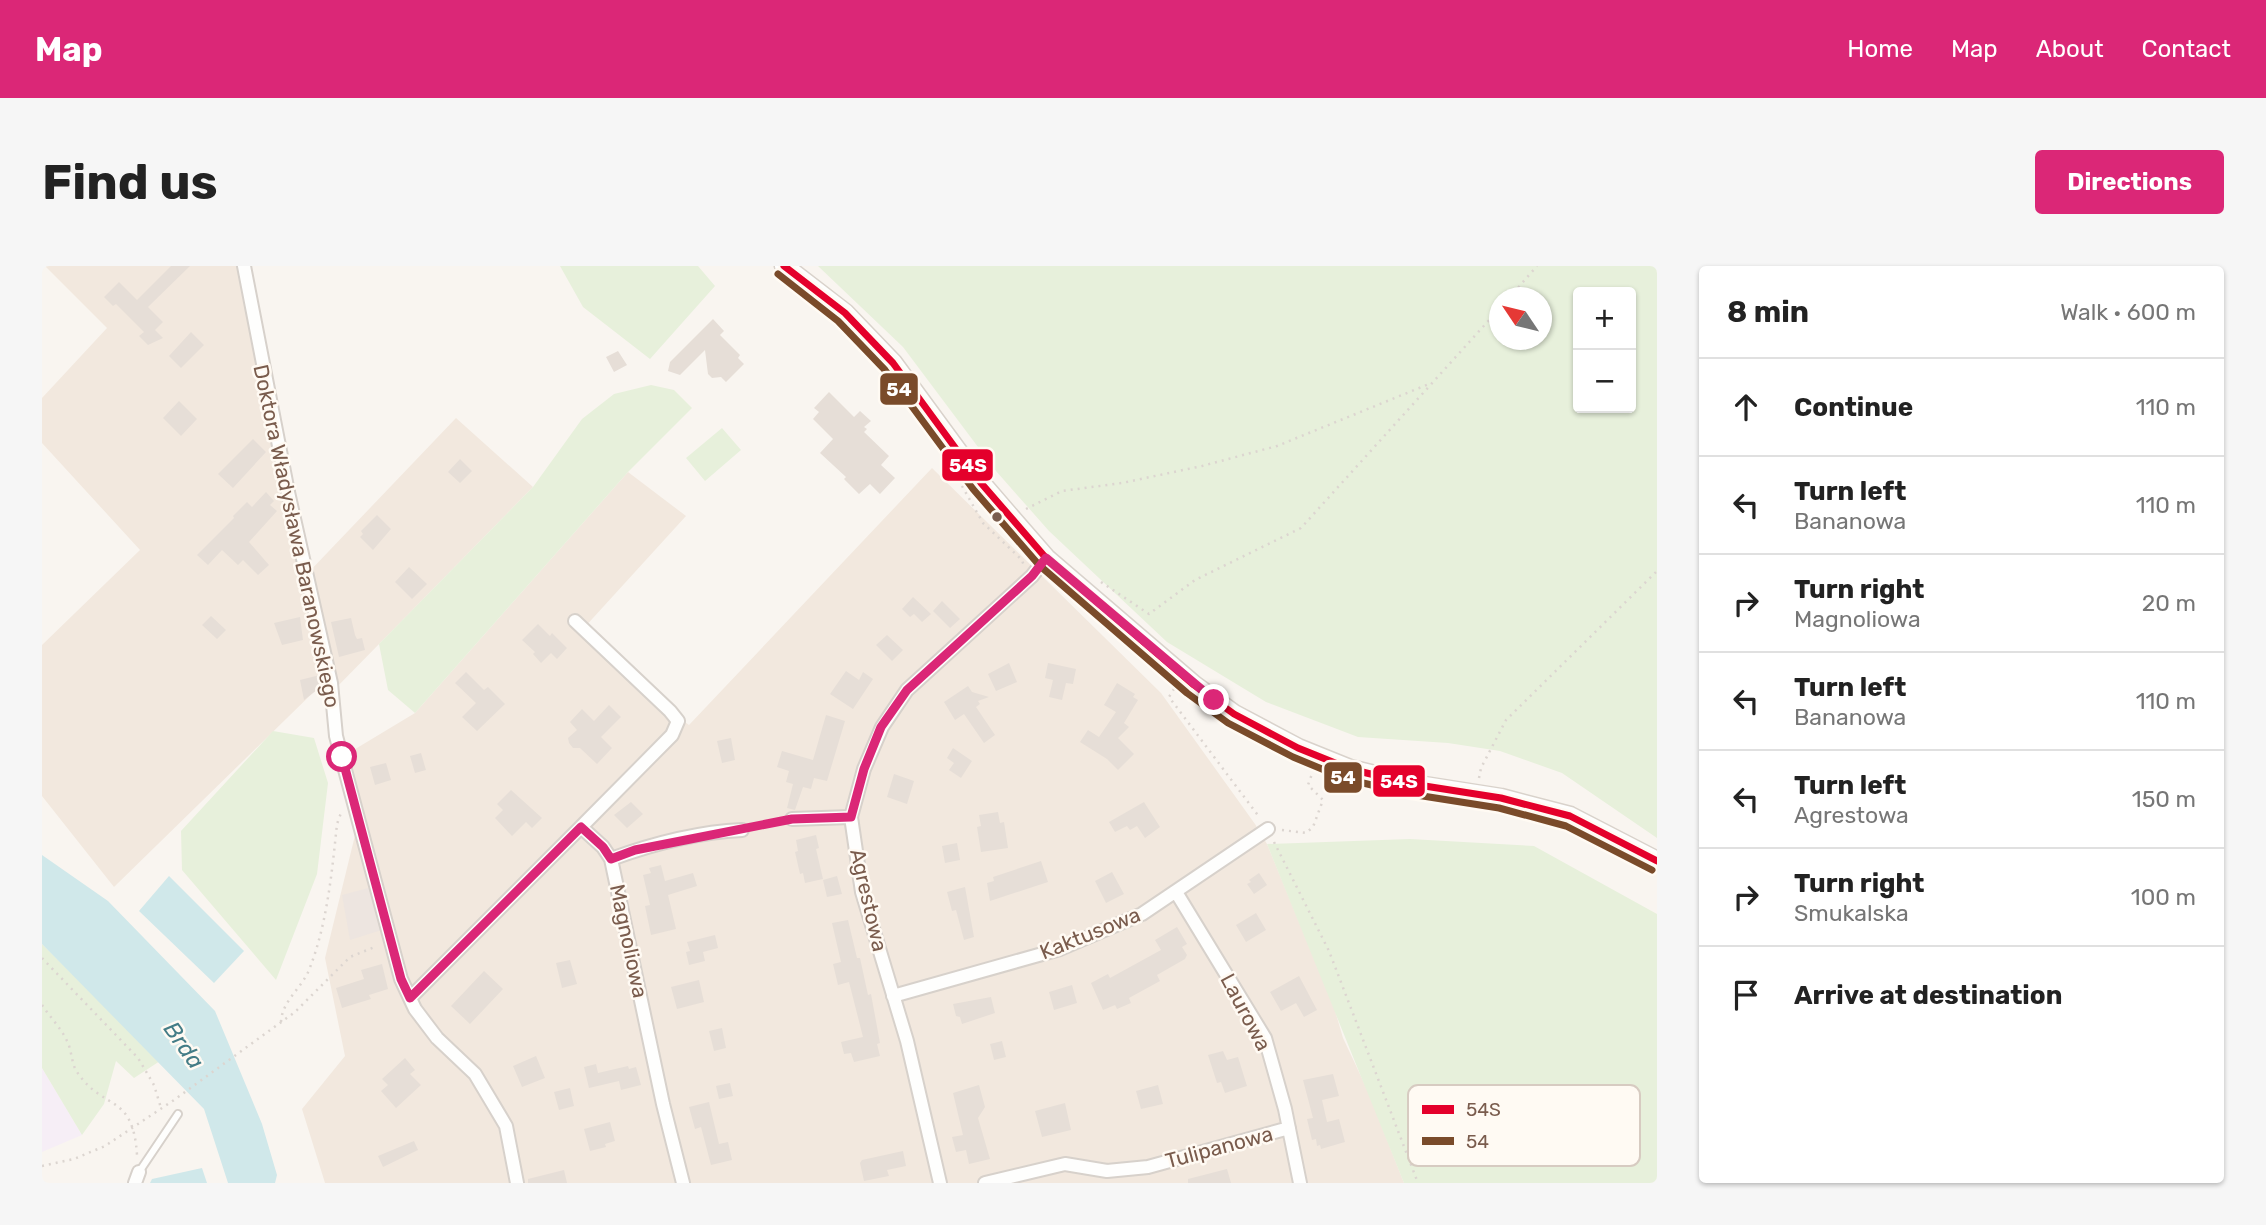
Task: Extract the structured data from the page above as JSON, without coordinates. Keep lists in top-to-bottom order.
{
  "streets": {
    "street": [
      "Doktora Władysława Baranowskiego",
      "Agrestowa",
      "Kaktusowa",
      "Magnoliowa",
      "Laurowa",
      "Tulipanowa"
    ]
  },
  "crossings": [
    ["Agrestowa", "Kaktusowa"],
    ["Kaktusowa", "Laurowa"],
    ["Laurowa", "Tulipanowa"]
  ],
  "water": ["Brda"],
  "lines": ["transit line 54S", "transit line 54"],
  "legend": ["54S", "54"],
  "north": "top left",
  "page": {
    "header": "Map",
    "nav": [
      "Home",
      "Map",
      "About",
      "Contact"
    ],
    "buttons": "Directions",
    "title": "Find us",
    "heading": ["8 min", "Walk · 600 m"],
    "map_buttons": ["+", "−"],
    "list": [
      ["Continue", "110 m"],
      ["Turn left", "Bananowa", "110 m"],
      ["Turn right", "Magnoliowa", "20 m"],
      ["Turn left", "Bananowa", "110 m"],
      ["Turn left", "Agrestowa", "150 m"],
      ["Turn right", "Smukalska", "100 m"],
      "Arrive at destination"
    ]
  }
}
